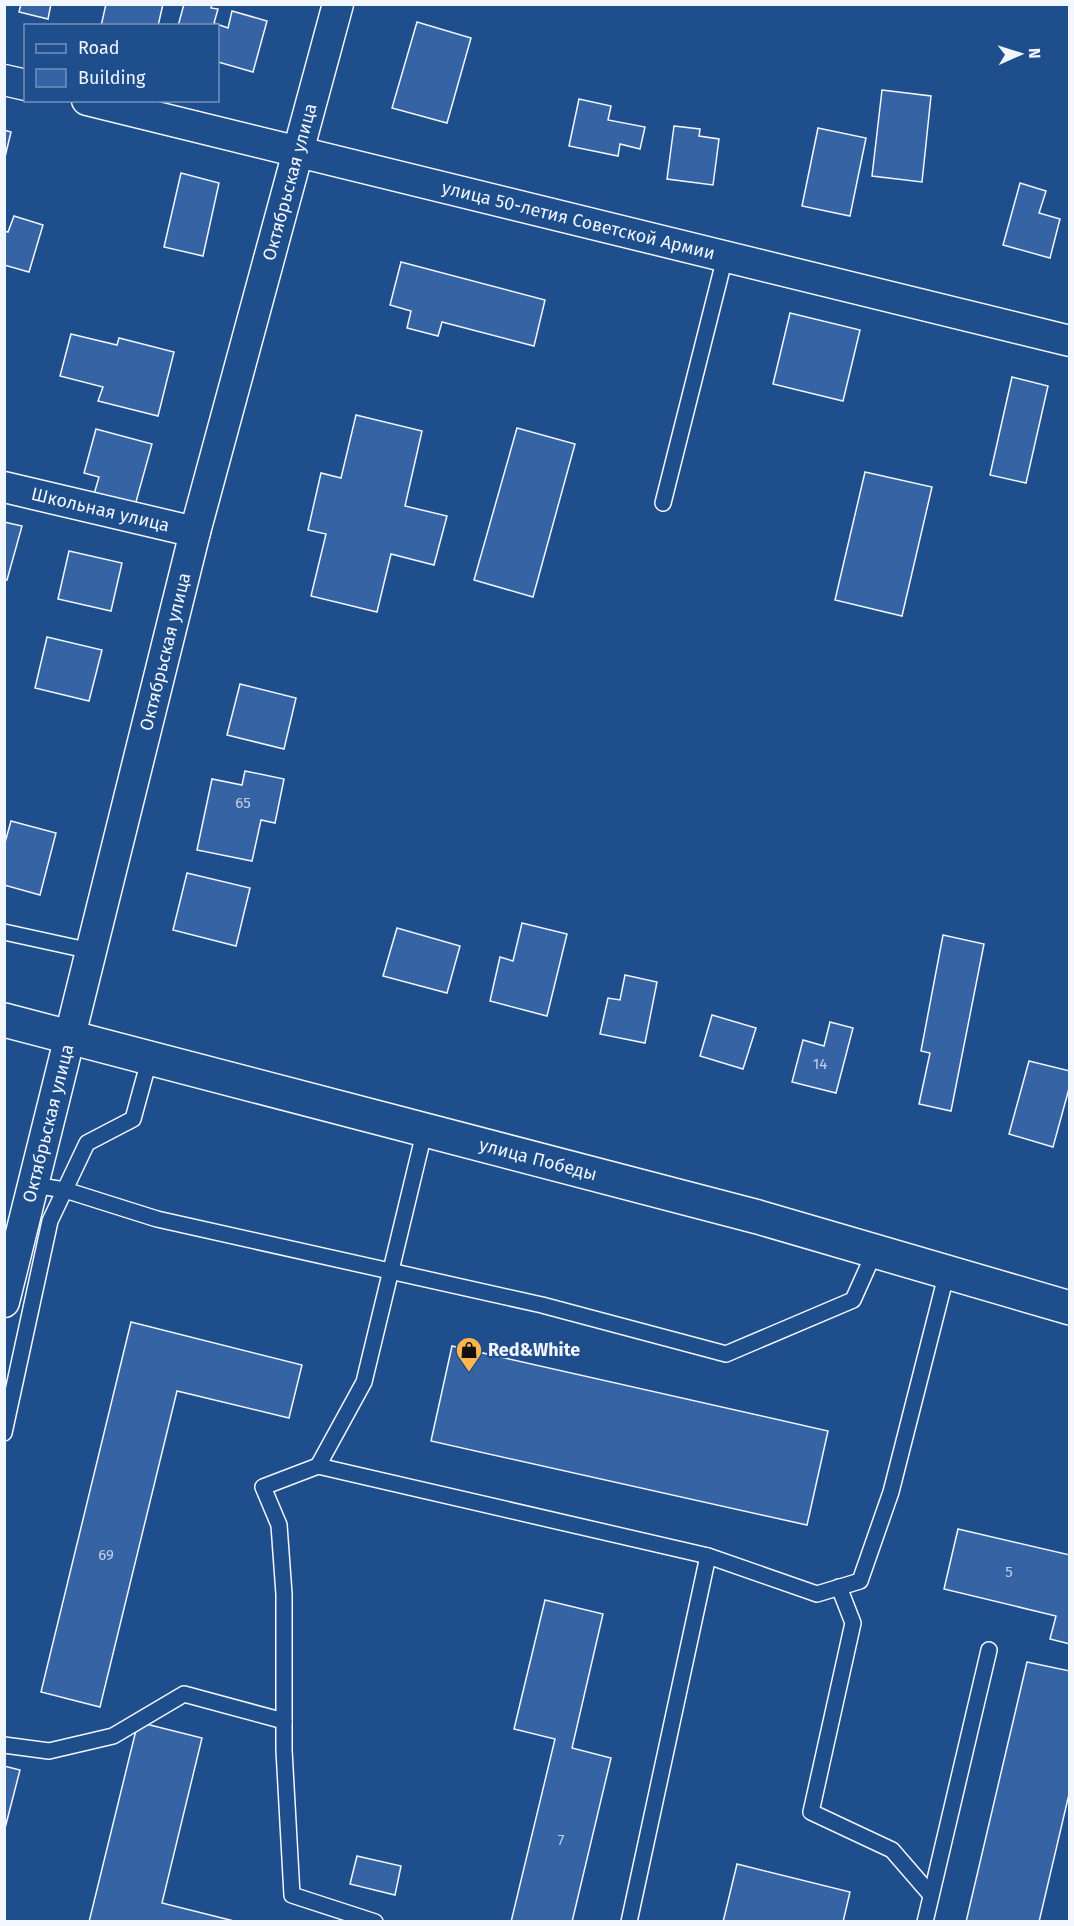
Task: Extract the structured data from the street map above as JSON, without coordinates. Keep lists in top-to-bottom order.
{
  "streets": {
    "street": [
      "Октябрьская улица",
      "улица 50-летия Советской Армии",
      "Школьная улица",
      "улица Победы"
    ]
  },
  "crossings": [
    ["Октябрьская улица", "улица 50-летия Советской Армии"],
    ["Октябрьская улица", "Школьная улица"],
    ["Октябрьская улица", "улица Победы"]
  ],
  "places": {
    "shop": ["Red&White"]
  },
  "house_numbers": [
    "65",
    "14",
    "69",
    "5",
    "7"
  ],
  "legend": ["Road", "Building"],
  "north": "right"
}
